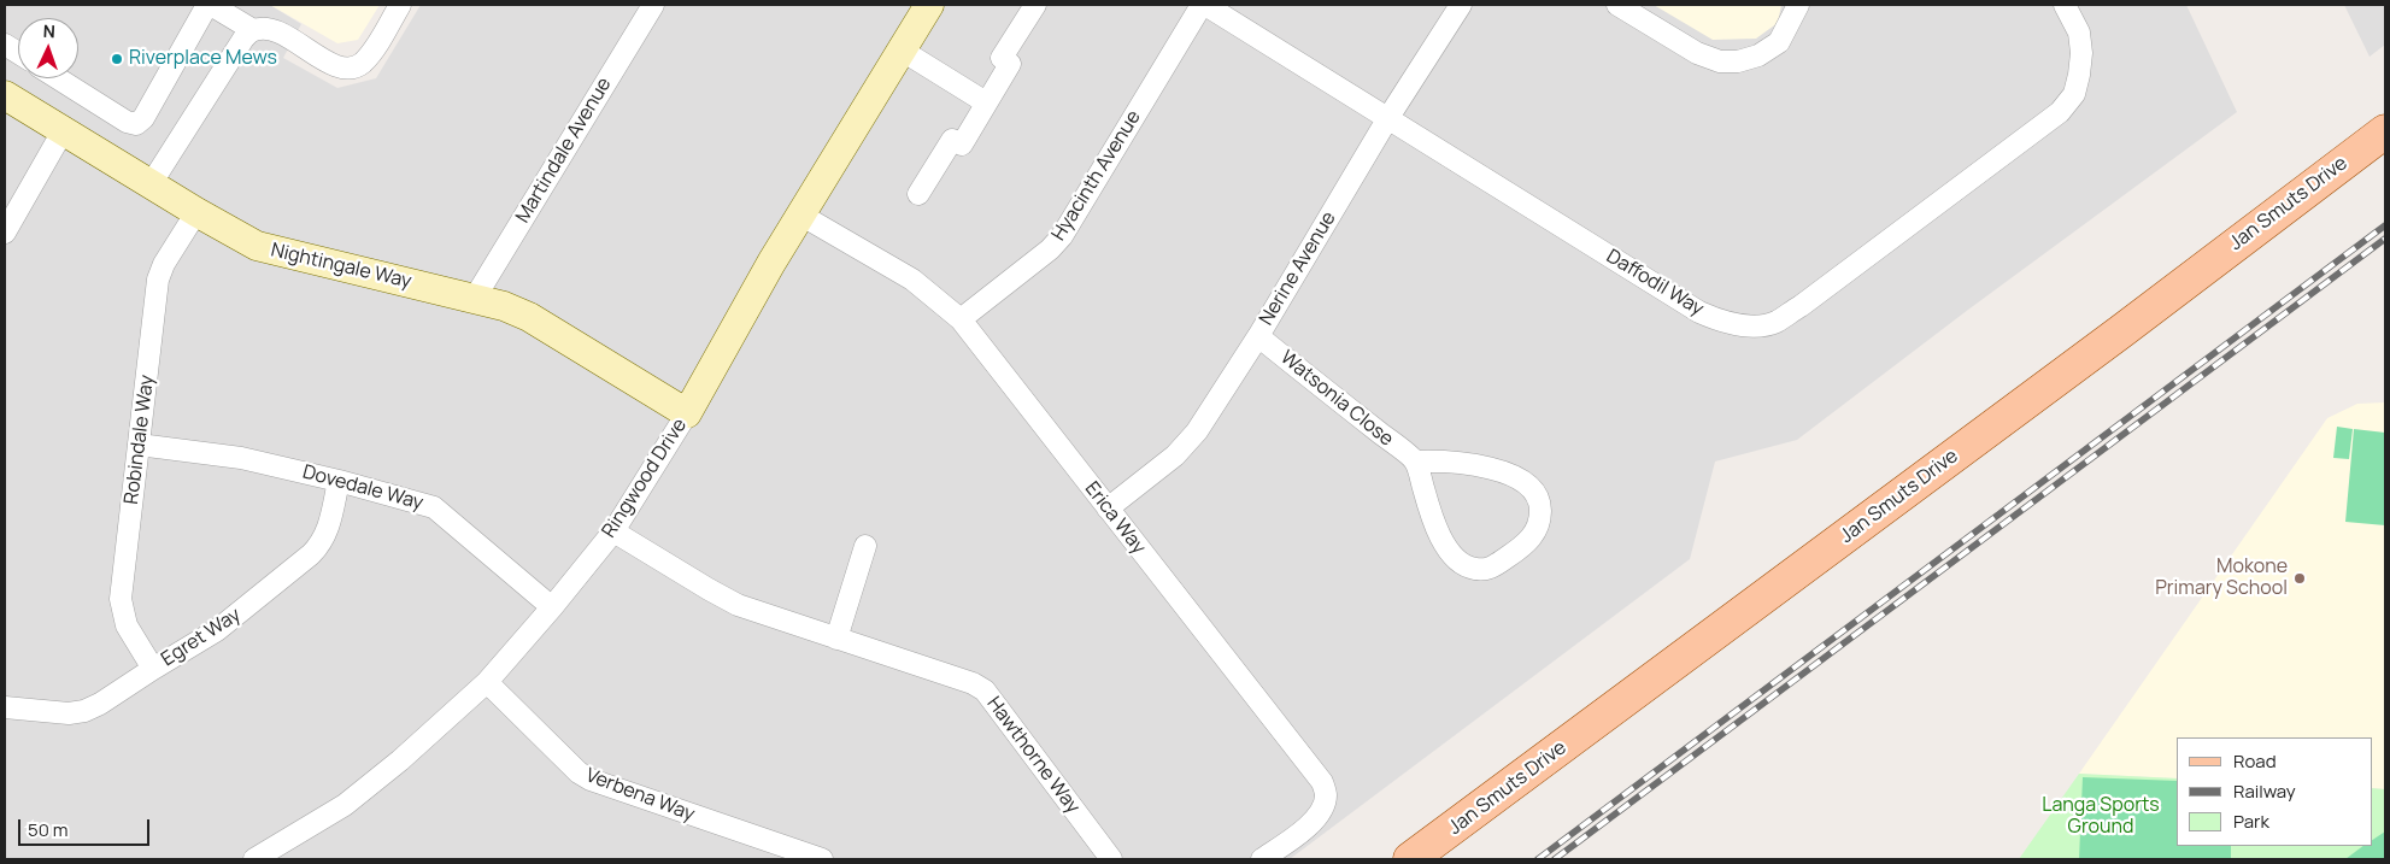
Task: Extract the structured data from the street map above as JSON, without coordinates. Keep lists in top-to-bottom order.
{
  "streets": {
    "main road": ["Jan Smuts Drive"],
    "street": [
      "Martindale Avenue",
      "Hyacinth Avenue",
      "Nightingale Way",
      "Nerine Avenue",
      "Daffodil Way",
      "Watsonia Close",
      "Robindale Way",
      "Ringwood Drive",
      "Dovedale Way",
      "Erica Way",
      "Egret Way",
      "Hawthorne Way",
      "Verbena Way"
    ]
  },
  "crossings": [
    ["Martindale Avenue", "Nightingale Way"],
    ["Hyacinth Avenue", "Daffodil Way"],
    ["Hyacinth Avenue", "Erica Way"],
    ["Nightingale Way", "Robindale Way"],
    ["Nightingale Way", "Ringwood Drive"],
    ["Nerine Avenue", "Daffodil Way"],
    ["Nerine Avenue", "Watsonia Close"],
    ["Nerine Avenue", "Erica Way"],
    ["Robindale Way", "Dovedale Way"],
    ["Robindale Way", "Egret Way"],
    ["Ringwood Drive", "Dovedale Way"],
    ["Ringwood Drive", "Erica Way"],
    ["Ringwood Drive", "Hawthorne Way"],
    ["Ringwood Drive", "Verbena Way"],
    ["Dovedale Way", "Egret Way"]
  ],
  "parks": ["Langa Sports Ground"],
  "places": ["Riverplace Mews", "Mokone Primary School"],
  "legend": ["Road", "Railway", "Park"],
  "scale_bar": "50 m",
  "north": "top"
}
